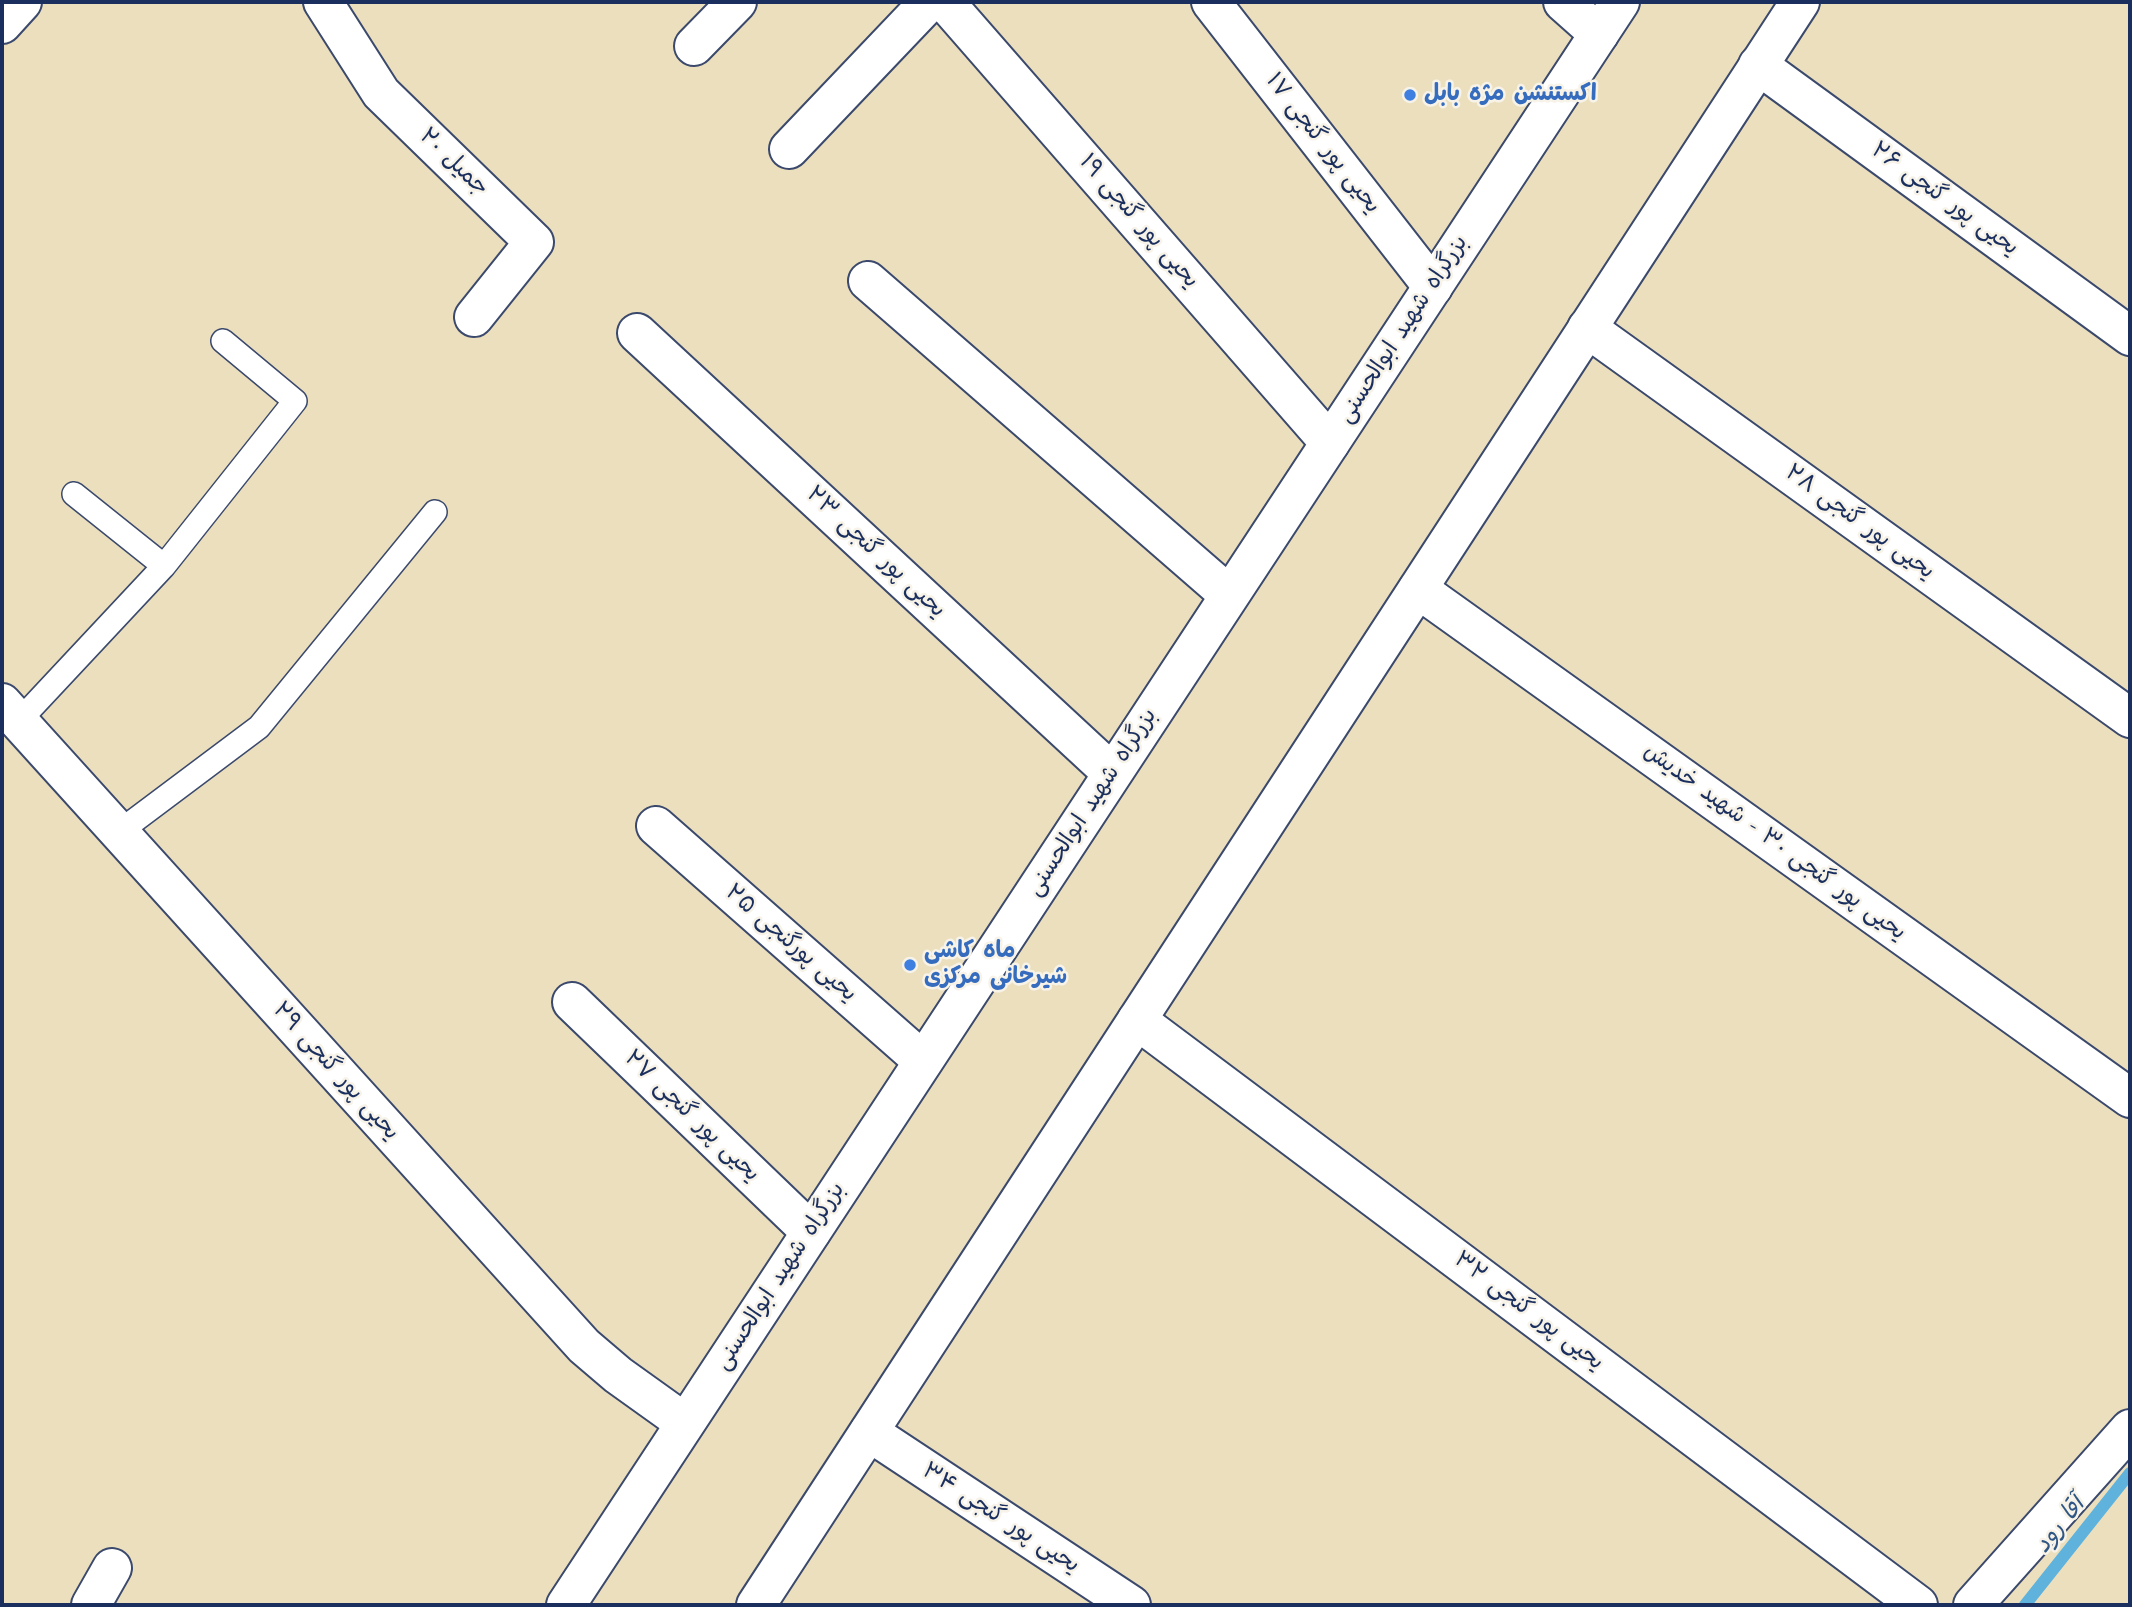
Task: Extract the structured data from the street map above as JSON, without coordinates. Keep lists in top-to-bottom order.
{
  "streets": {
    "street": [
      "یحیی پور گنجی ۱۷",
      "جمیل ۲۰",
      "یحیی پور گنجی ۲۶",
      "یحیی پور گنجی ۱۹",
      "بزرگراه شهید ابوالحسنی",
      "یحیی پور گنجی ۲۸",
      "یحیی پور گنجی ۲۳",
      "یحیی پور گنجی ۳۰ - شهید خدیش",
      "یحیی پورگنجی ۲۵",
      "یحیی پور گنجی ۲۹",
      "یحیی پور گنجی ۲۷",
      "یحیی پور گنجی ۳۲",
      "یحیی پور گنجی ۳۴"
    ]
  },
  "crossings": [
    ["یحیی پور گنجی ۱۷", "بزرگراه شهید ابوالحسنی"],
    ["یحیی پور گنجی ۱۹", "بزرگراه شهید ابوالحسنی"],
    ["بزرگراه شهید ابوالحسنی", "یحیی پور گنجی ۲۳"],
    ["بزرگراه شهید ابوالحسنی", "یحیی پورگنجی ۲۵"],
    ["بزرگراه شهید ابوالحسنی", "یحیی پور گنجی ۲۹"],
    ["بزرگراه شهید ابوالحسنی", "یحیی پور گنجی ۲۷"]
  ],
  "water": ["آقا رود"],
  "places": ["اکستنشن مژه بابل", "ماه کاشی شیرخانی مرکزی"]
}
